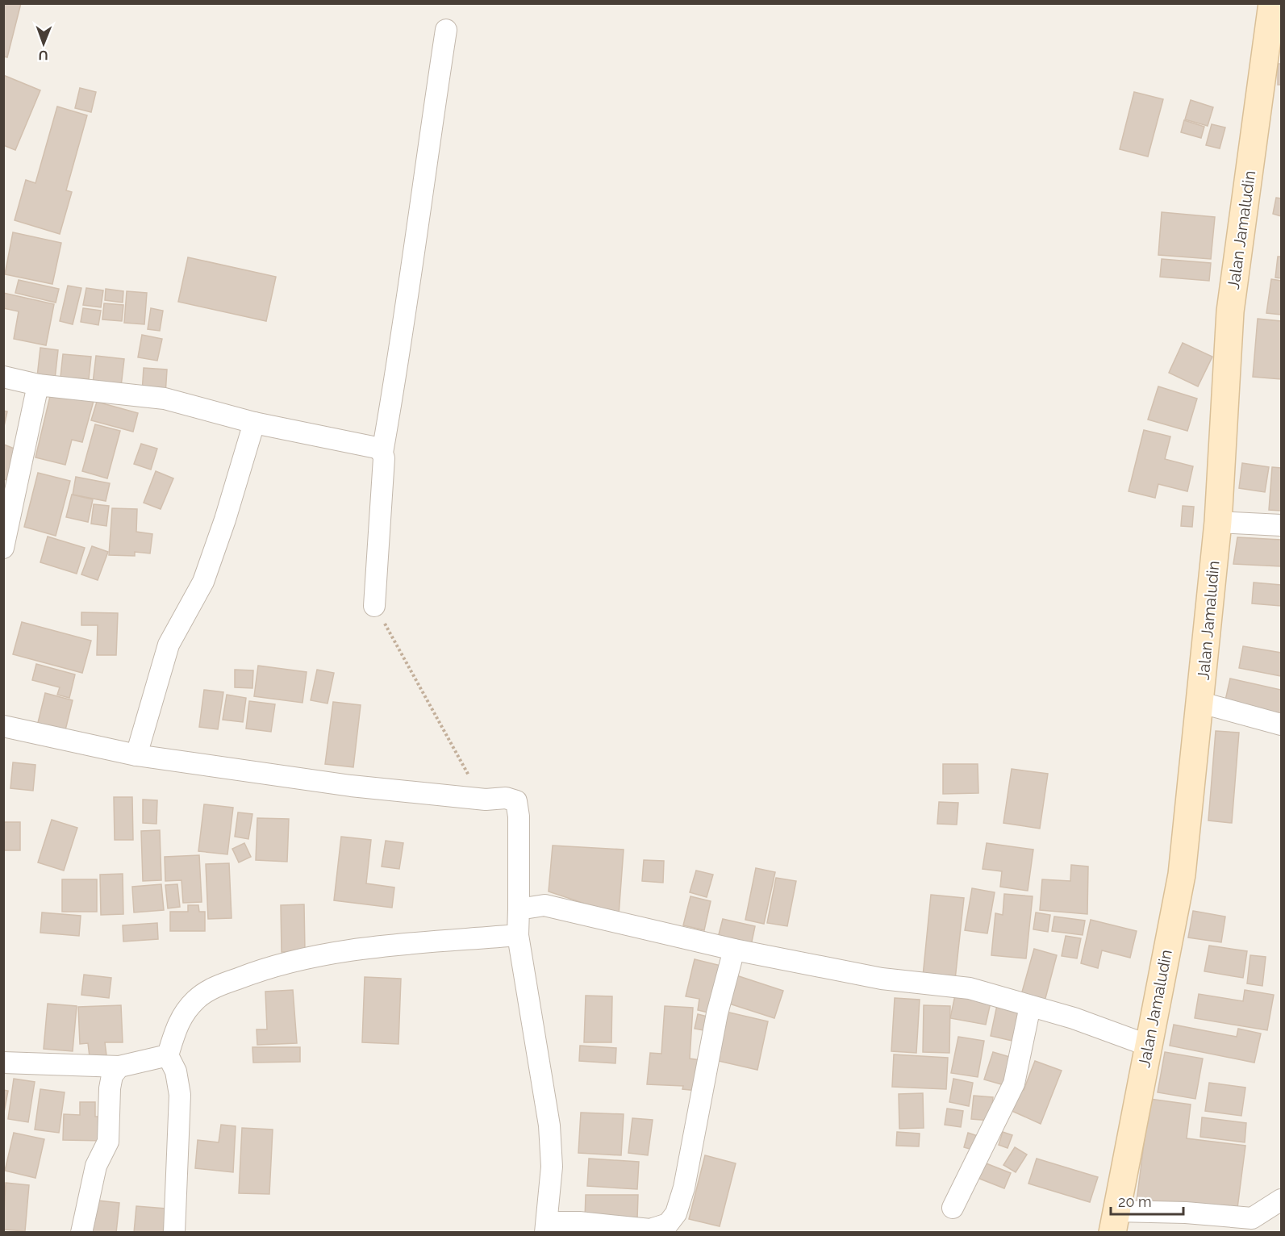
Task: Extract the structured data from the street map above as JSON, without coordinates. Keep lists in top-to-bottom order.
{
  "streets": {
    "street": ["Jalan Jamaludin"]
  },
  "scale_bar": "20 m",
  "north": "bottom"
}
